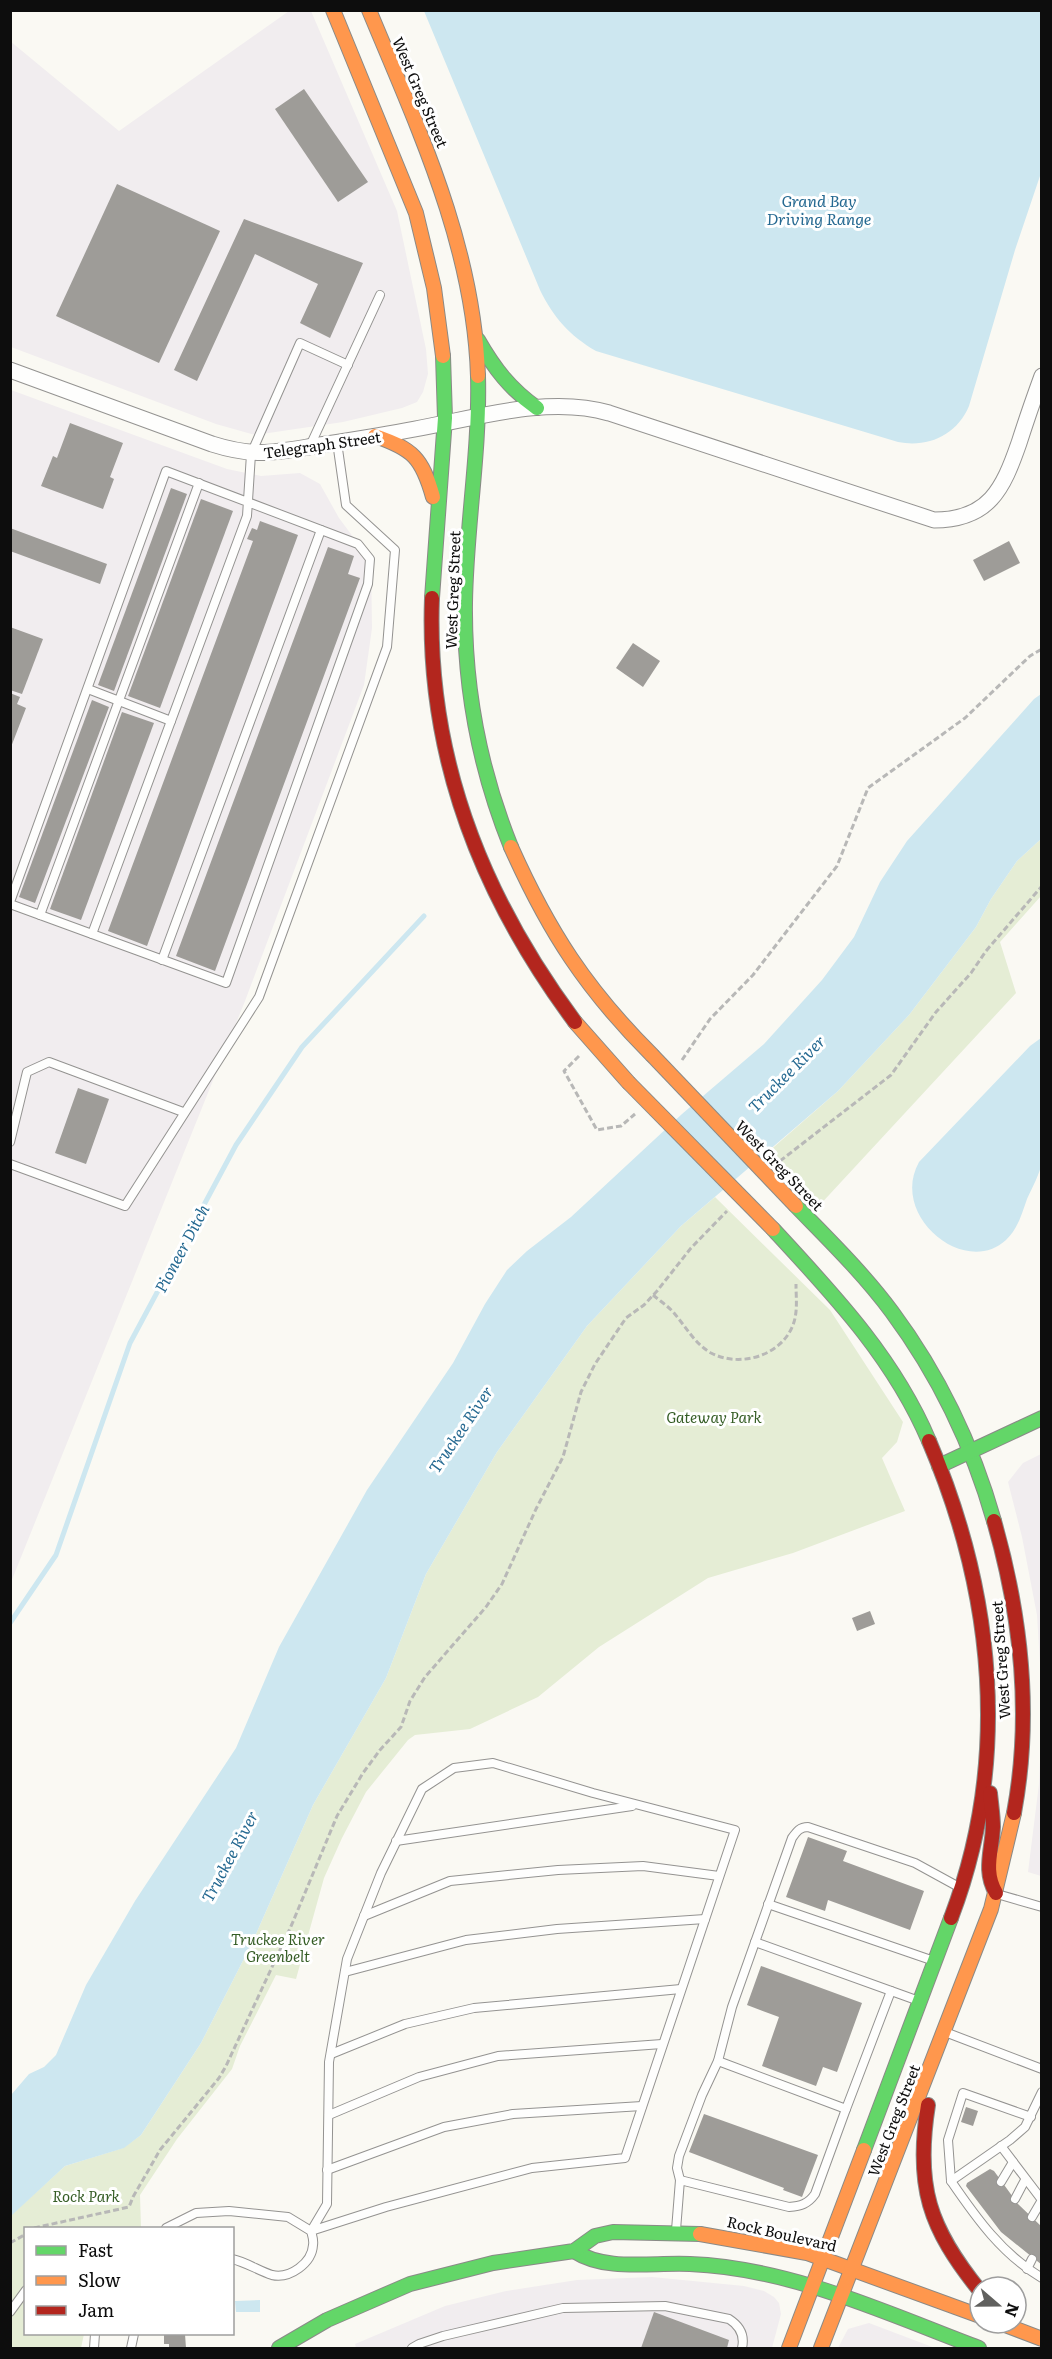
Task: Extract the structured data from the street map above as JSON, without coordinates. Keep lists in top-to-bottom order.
{
  "streets": {
    "main road": ["West Greg Street", "Rock Boulevard"],
    "street": ["Telegraph Street"]
  },
  "crossings": [
    ["West Greg Street", "Telegraph Street"],
    ["West Greg Street", "Rock Boulevard"]
  ],
  "water": ["Grand Bay Driving Range", "Truckee River", "Pioneer Ditch"],
  "parks": ["Gateway Park", "Truckee River Greenbelt", "Rock Park"],
  "legend": ["Fast", "Slow", "Jam"],
  "north": "right"
}
